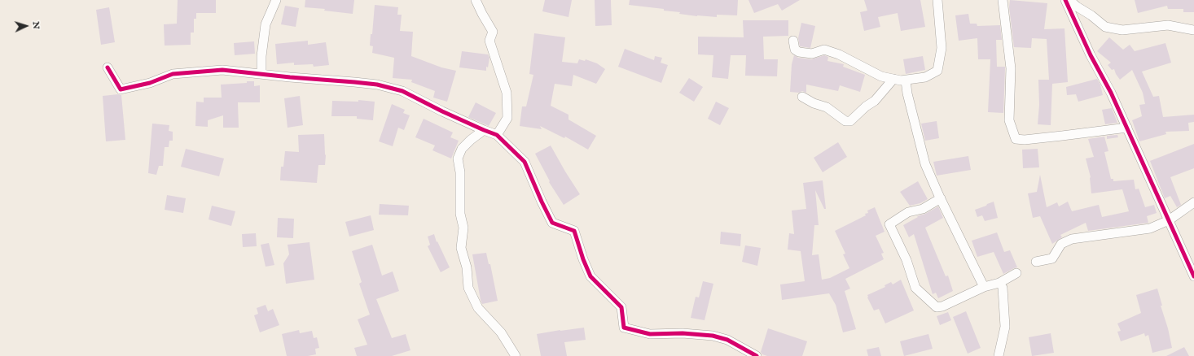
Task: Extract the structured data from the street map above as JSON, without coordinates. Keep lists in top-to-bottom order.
{
  "north": "right"
}
